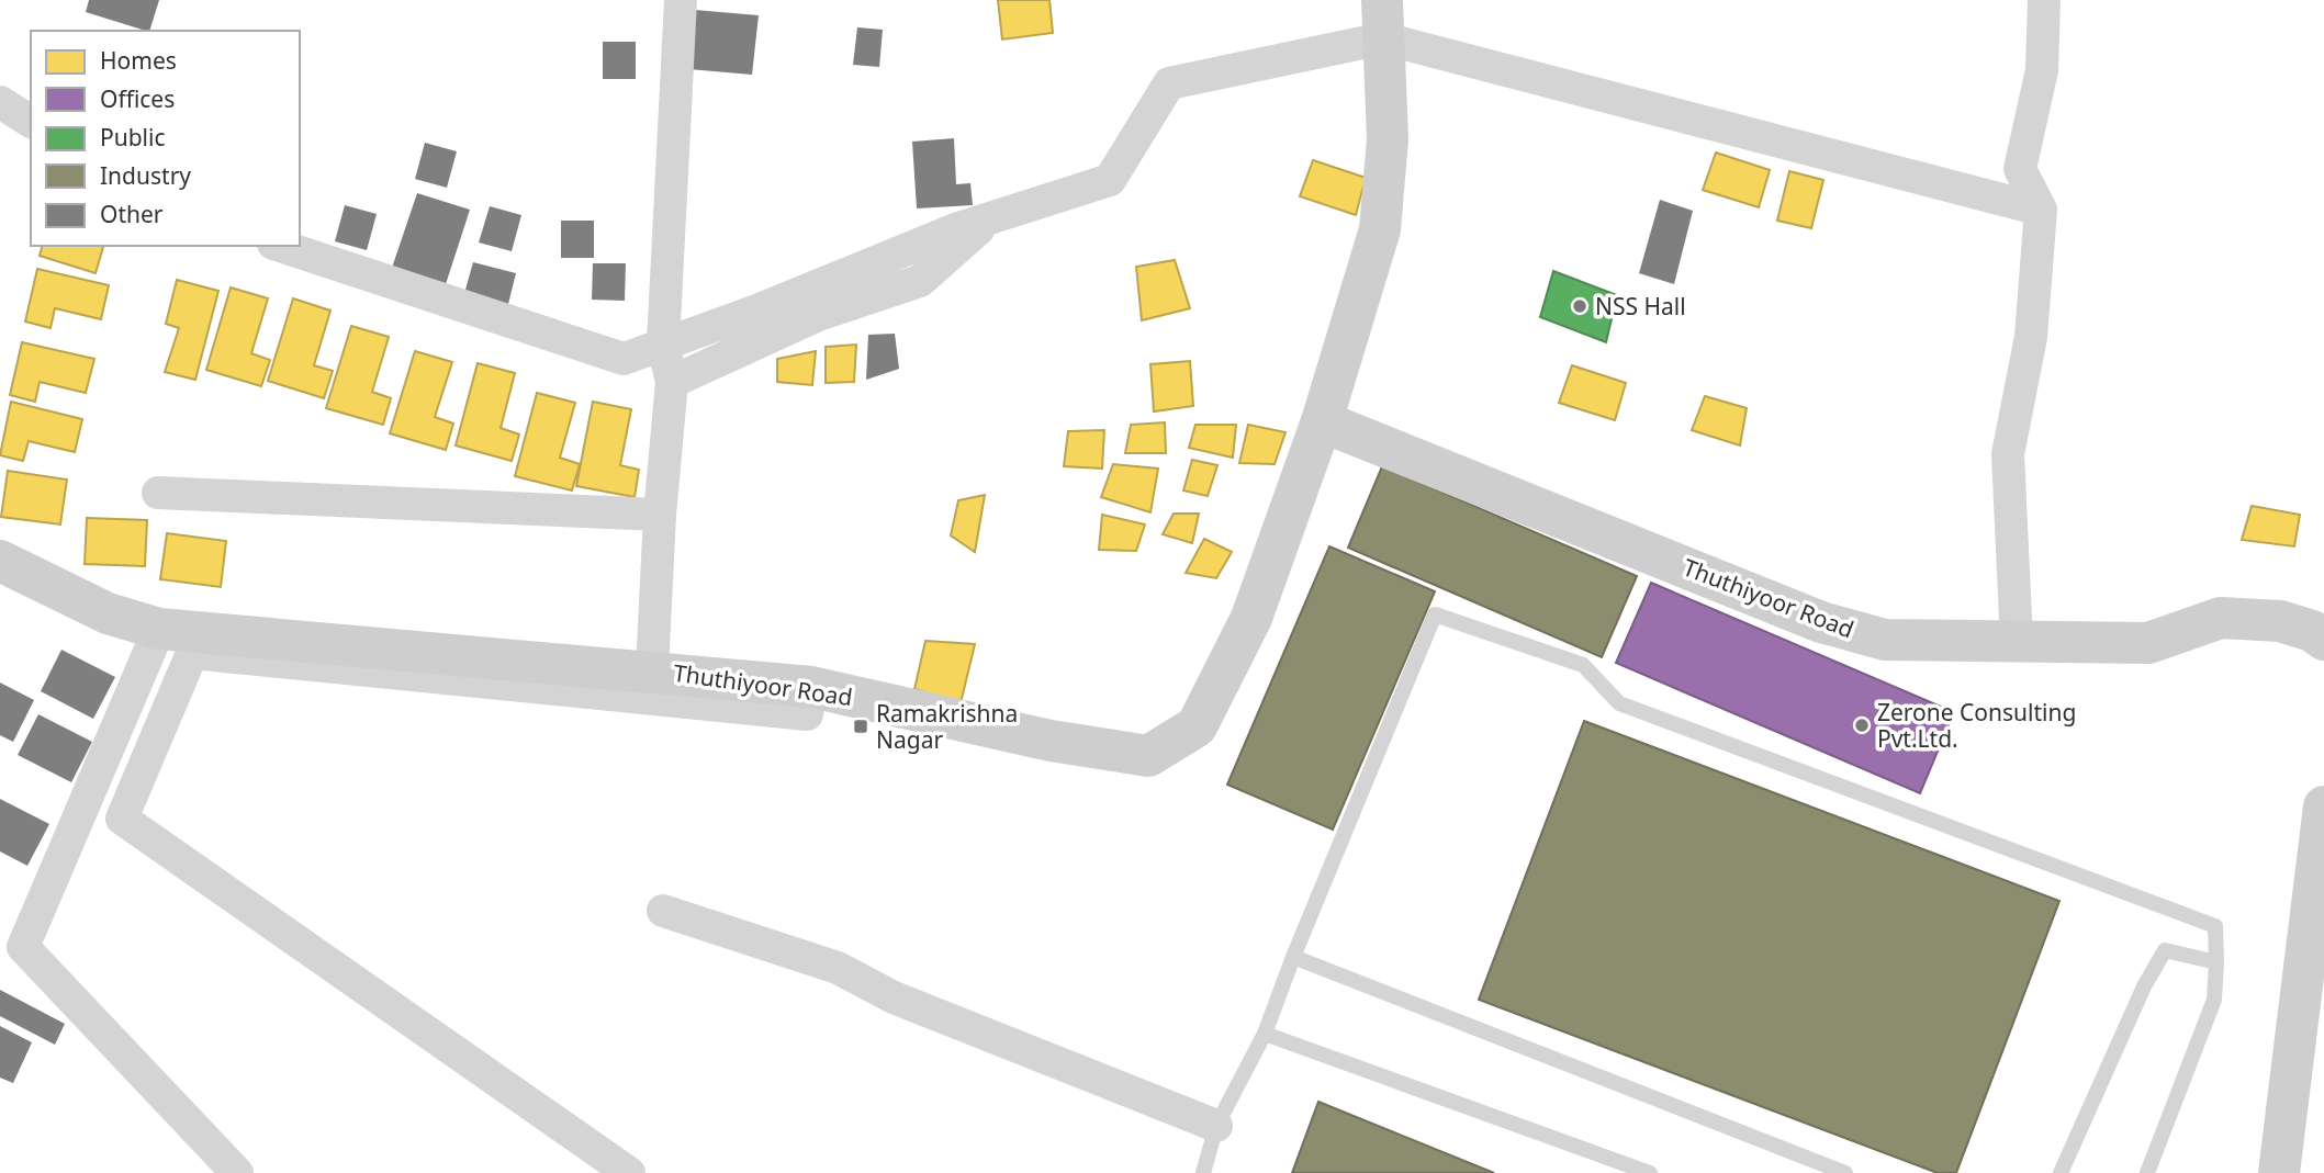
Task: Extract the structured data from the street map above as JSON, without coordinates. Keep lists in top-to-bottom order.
{
  "streets": {
    "main road": ["Thuthiyoor Road"]
  },
  "places": {
    "other": ["NSS Hall", "Zerone Consulting Pvt.Ltd."],
    "transit": ["Ramakrishna Nagar"]
  },
  "legend": [
    "Homes",
    "Offices",
    "Public",
    "Industry",
    "Other"
  ]
}
